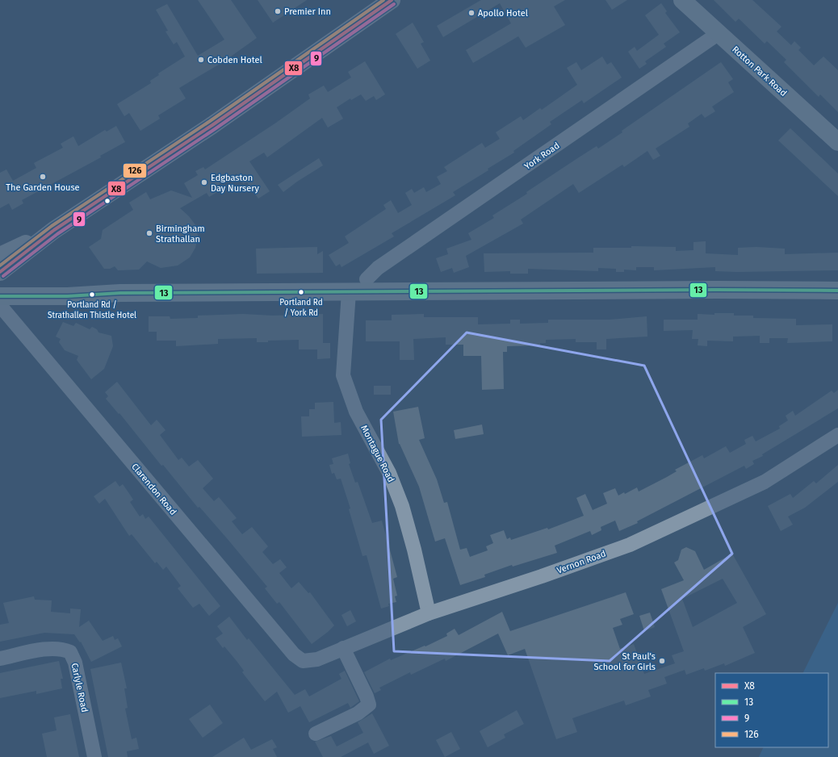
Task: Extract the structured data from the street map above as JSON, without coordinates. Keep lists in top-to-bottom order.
{
  "streets": {
    "main road": ["Rotton Park Road"],
    "street": [
      "York Road",
      "Montague Road",
      "Clarendon Road",
      "Vernon Road",
      "Carlyle Road"
    ]
  },
  "crossings": [
    ["Rotton Park Road", "York Road"],
    ["Montague Road", "Vernon Road"],
    ["Clarendon Road", "Vernon Road"]
  ],
  "places": [
    "Premier Inn",
    "Apollo Hotel",
    "Cobden Hotel",
    "The Garden House",
    "Edgbaston Day Nursery",
    "Birmingham Strathallan",
    "Portland Rd / York Rd",
    "Portland Rd / Strathallen Thistle Hotel",
    "St Paul's School for Girls"
  ],
  "lines": [
    "transit line X8",
    "transit line 126",
    "transit line 9",
    "transit line 13"
  ],
  "legend": [
    "X8",
    "13",
    "9",
    "126"
  ]
}
